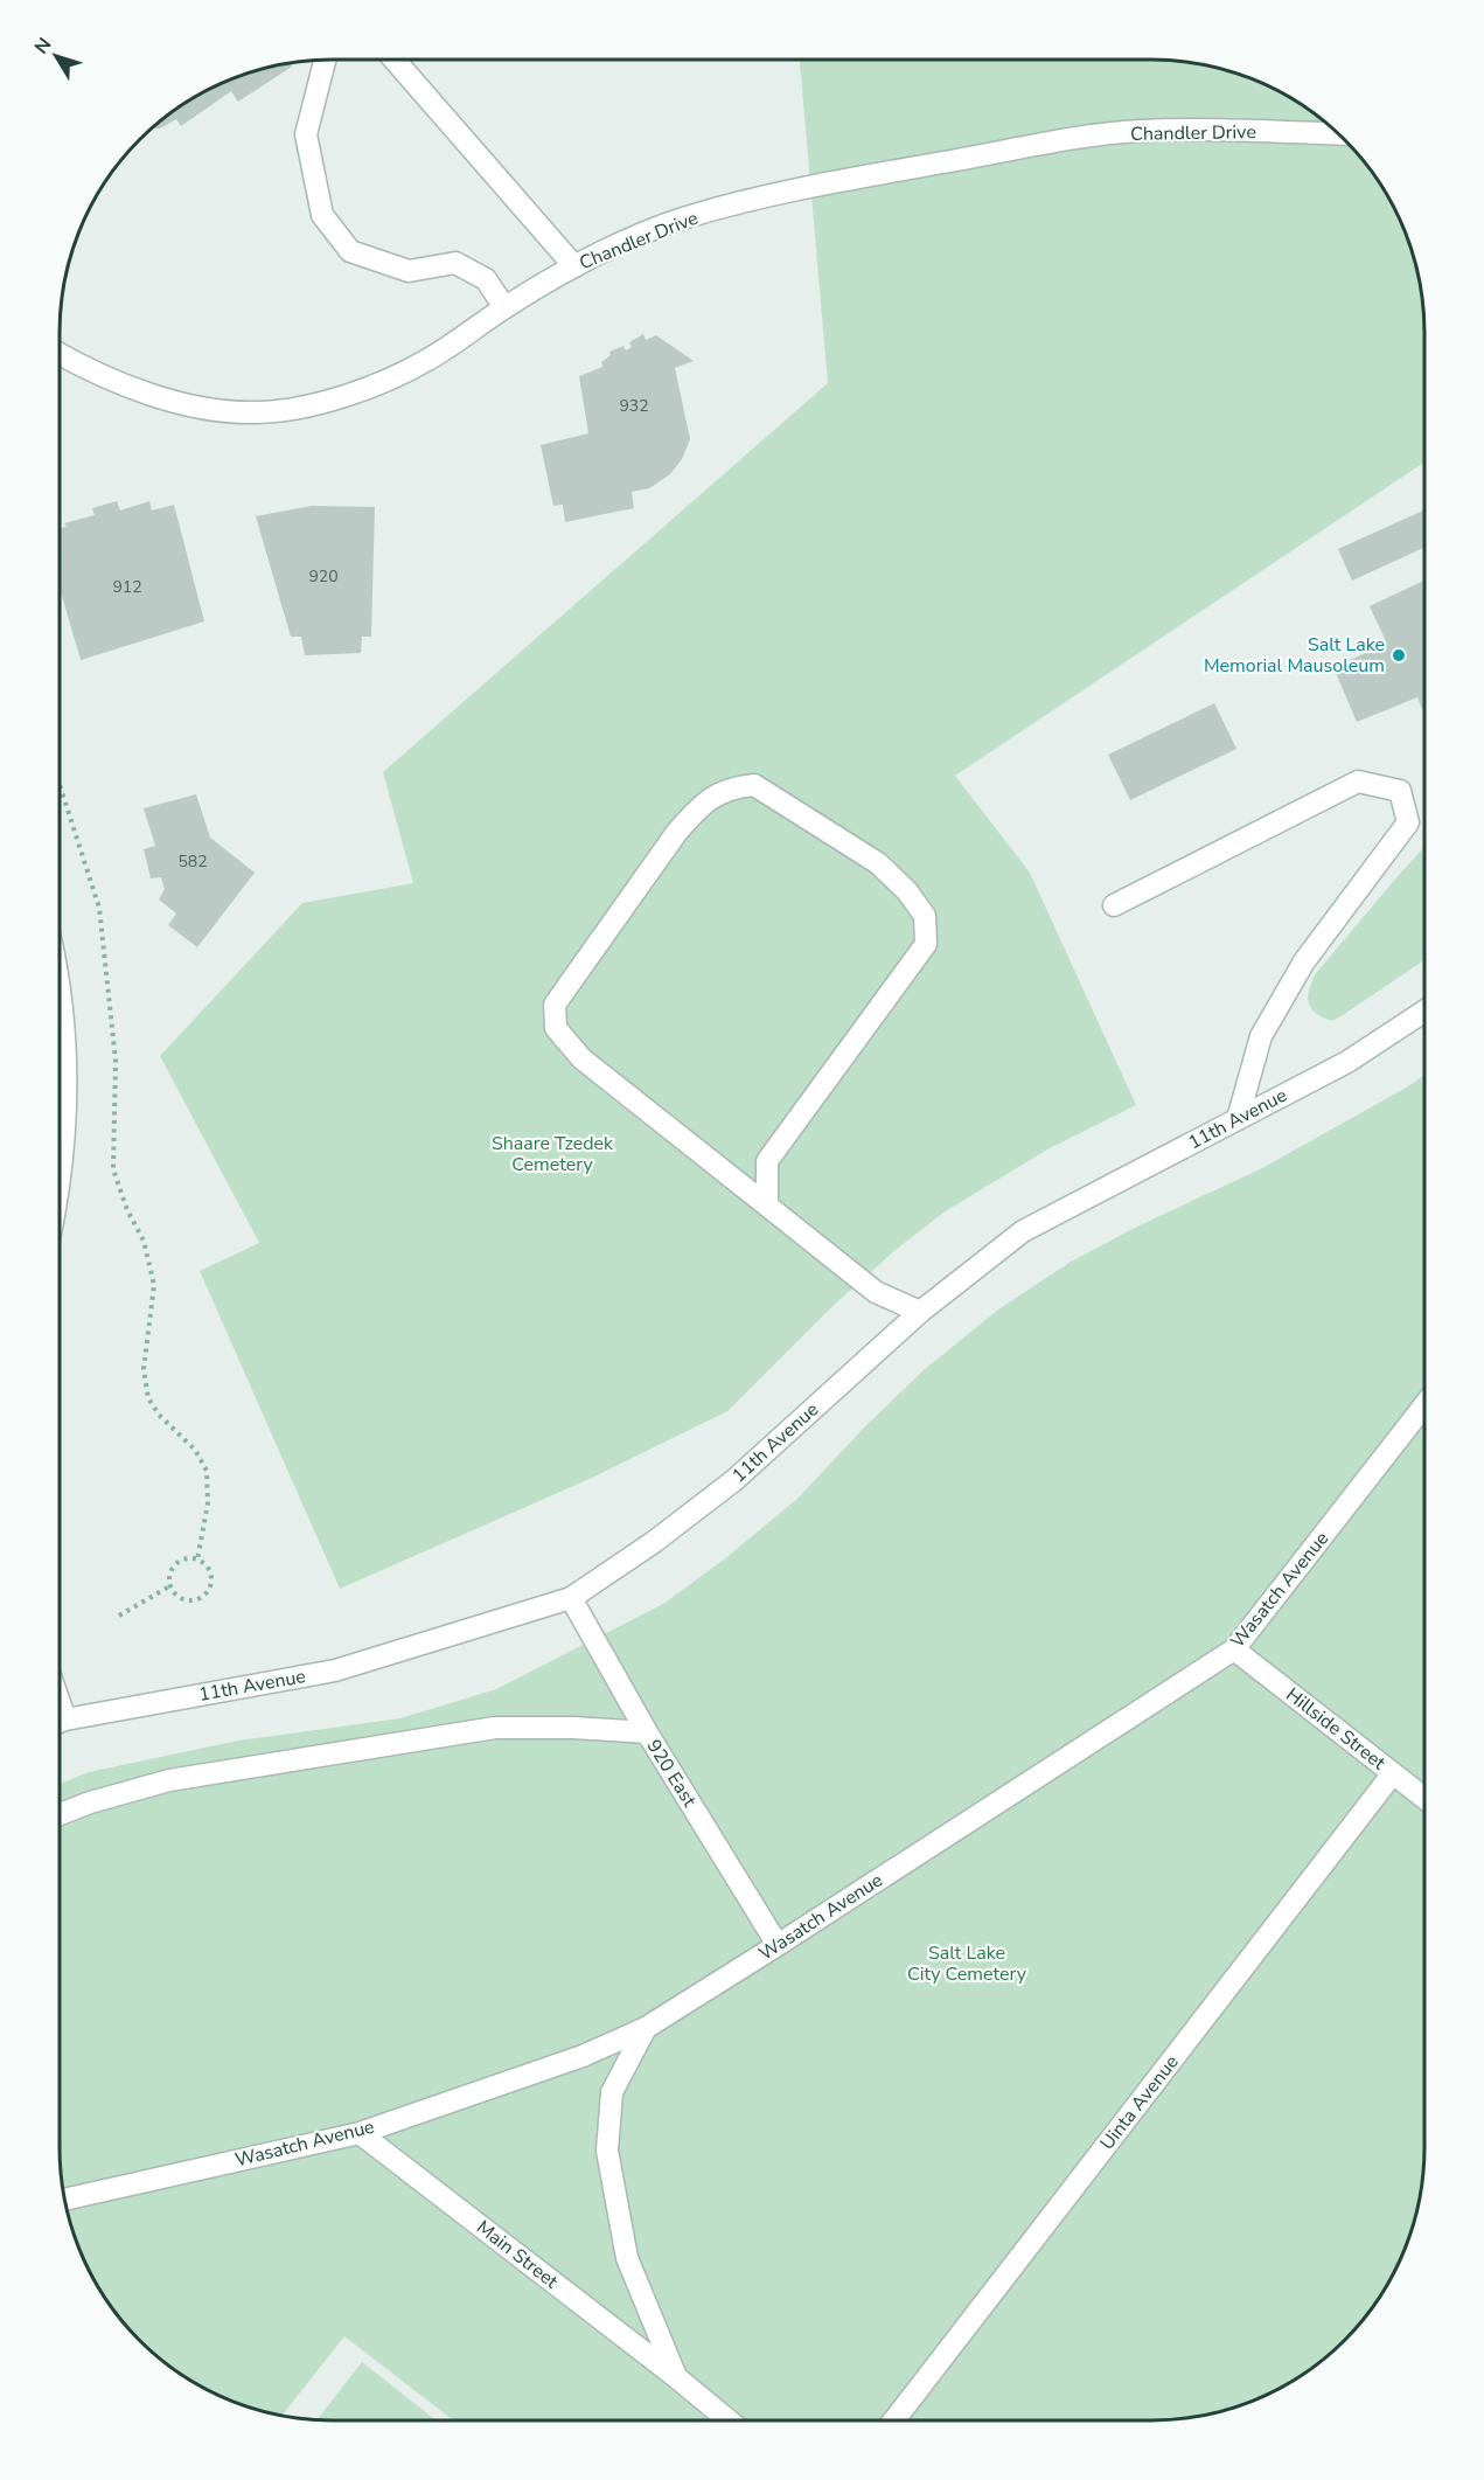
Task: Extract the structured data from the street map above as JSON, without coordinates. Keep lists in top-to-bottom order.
{
  "streets": {
    "street": [
      "Chandler Drive",
      "11th Avenue",
      "Wasatch Avenue",
      "Hillside Street",
      "920 East",
      "Uinta Avenue",
      "Main Street"
    ]
  },
  "crossings": [
    ["11th Avenue", "920 East"],
    ["Wasatch Avenue", "Hillside Street"],
    ["Wasatch Avenue", "920 East"],
    ["Wasatch Avenue", "Main Street"],
    ["Hillside Street", "Uinta Avenue"]
  ],
  "parks": ["Shaare Tzedek Cemetery", "Salt Lake City Cemetery"],
  "places": ["Salt Lake Memorial Mausoleum"],
  "house_numbers": [
    "932",
    "920",
    "912",
    "582"
  ],
  "north": "top left"
}
